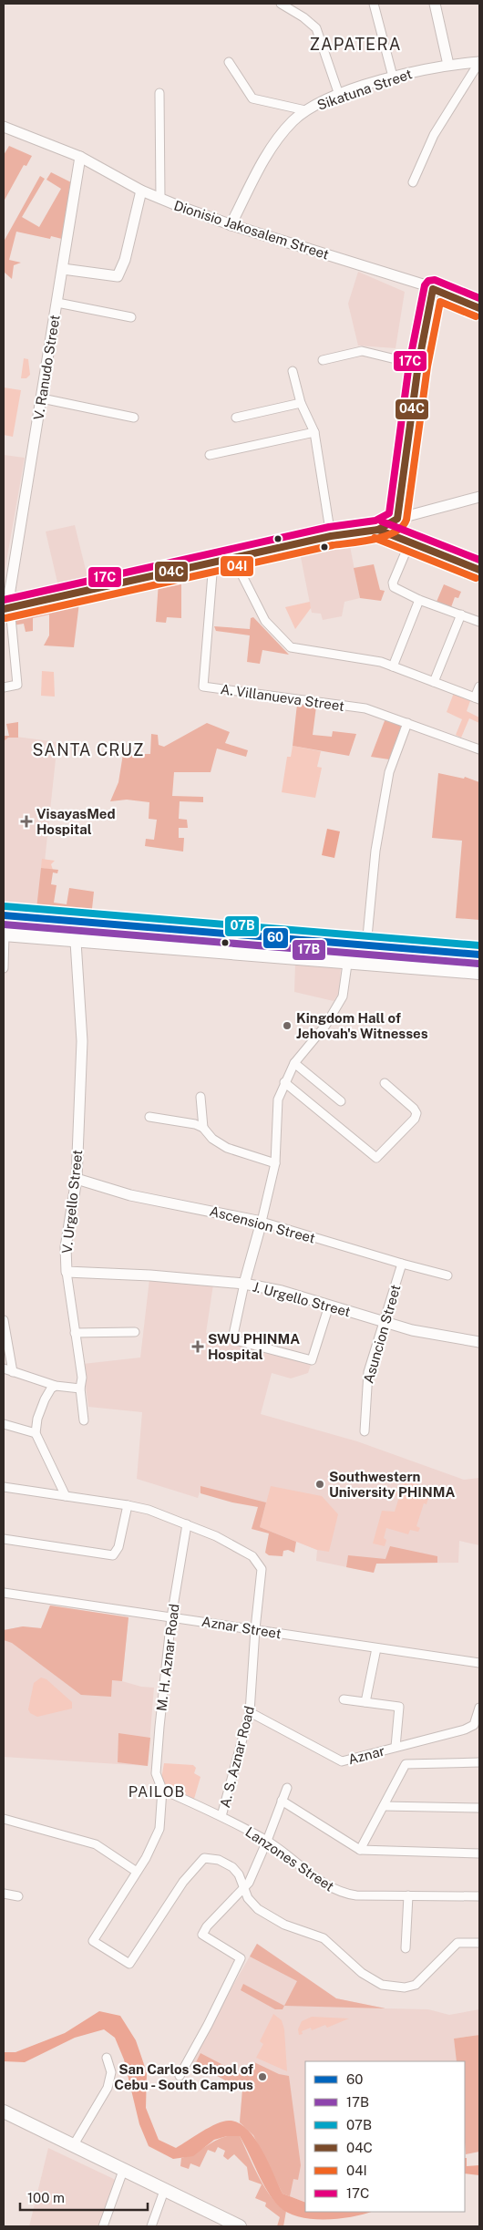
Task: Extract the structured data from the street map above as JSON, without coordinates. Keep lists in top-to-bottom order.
{
  "streets": {
    "street": [
      "Sikatuna Street",
      "Dionisio Jakosalem Street",
      "V. Ranudo Street",
      "A. Villanueva Street",
      "V. Urgello Street",
      "Ascension Street",
      "J. Urgello Street",
      "Asuncion Street",
      "Aznar Street",
      "M. H. Aznar Road",
      "Aznar",
      "A. S. Aznar Road",
      "Lanzones Street"
    ]
  },
  "crossings": [
    ["Sikatuna Street", "Dionisio Jakosalem Street"],
    ["Dionisio Jakosalem Street", "V. Ranudo Street"],
    ["V. Urgello Street", "Ascension Street"],
    ["V. Urgello Street", "J. Urgello Street"],
    ["Ascension Street", "Asuncion Street"],
    ["J. Urgello Street", "Asuncion Street"],
    ["Aznar Street", "M. H. Aznar Road"],
    ["Aznar Street", "A. S. Aznar Road"],
    ["M. H. Aznar Road", "A. S. Aznar Road"],
    ["M. H. Aznar Road", "Lanzones Street"],
    ["Aznar", "A. S. Aznar Road"],
    ["A. S. Aznar Road", "Lanzones Street"]
  ],
  "districts": ["ZAPATERA", "SANTA CRUZ", "PAILOB"],
  "places": {
    "health": ["VisayasMed Hospital", "SWU PHINMA Hospital"],
    "other": ["Kingdom Hall of Jehovah's Witnesses", "Southwestern University PHINMA", "San Carlos School of Cebu - South Campus"]
  },
  "lines": [
    "transit line 17C",
    "transit line 04C",
    "transit line 04I",
    "transit line 07B",
    "transit line 60",
    "transit line 17B"
  ],
  "legend": [
    "60",
    "17B",
    "07B",
    "04C",
    "04I",
    "17C"
  ],
  "scale_bar": "100 m"
}
